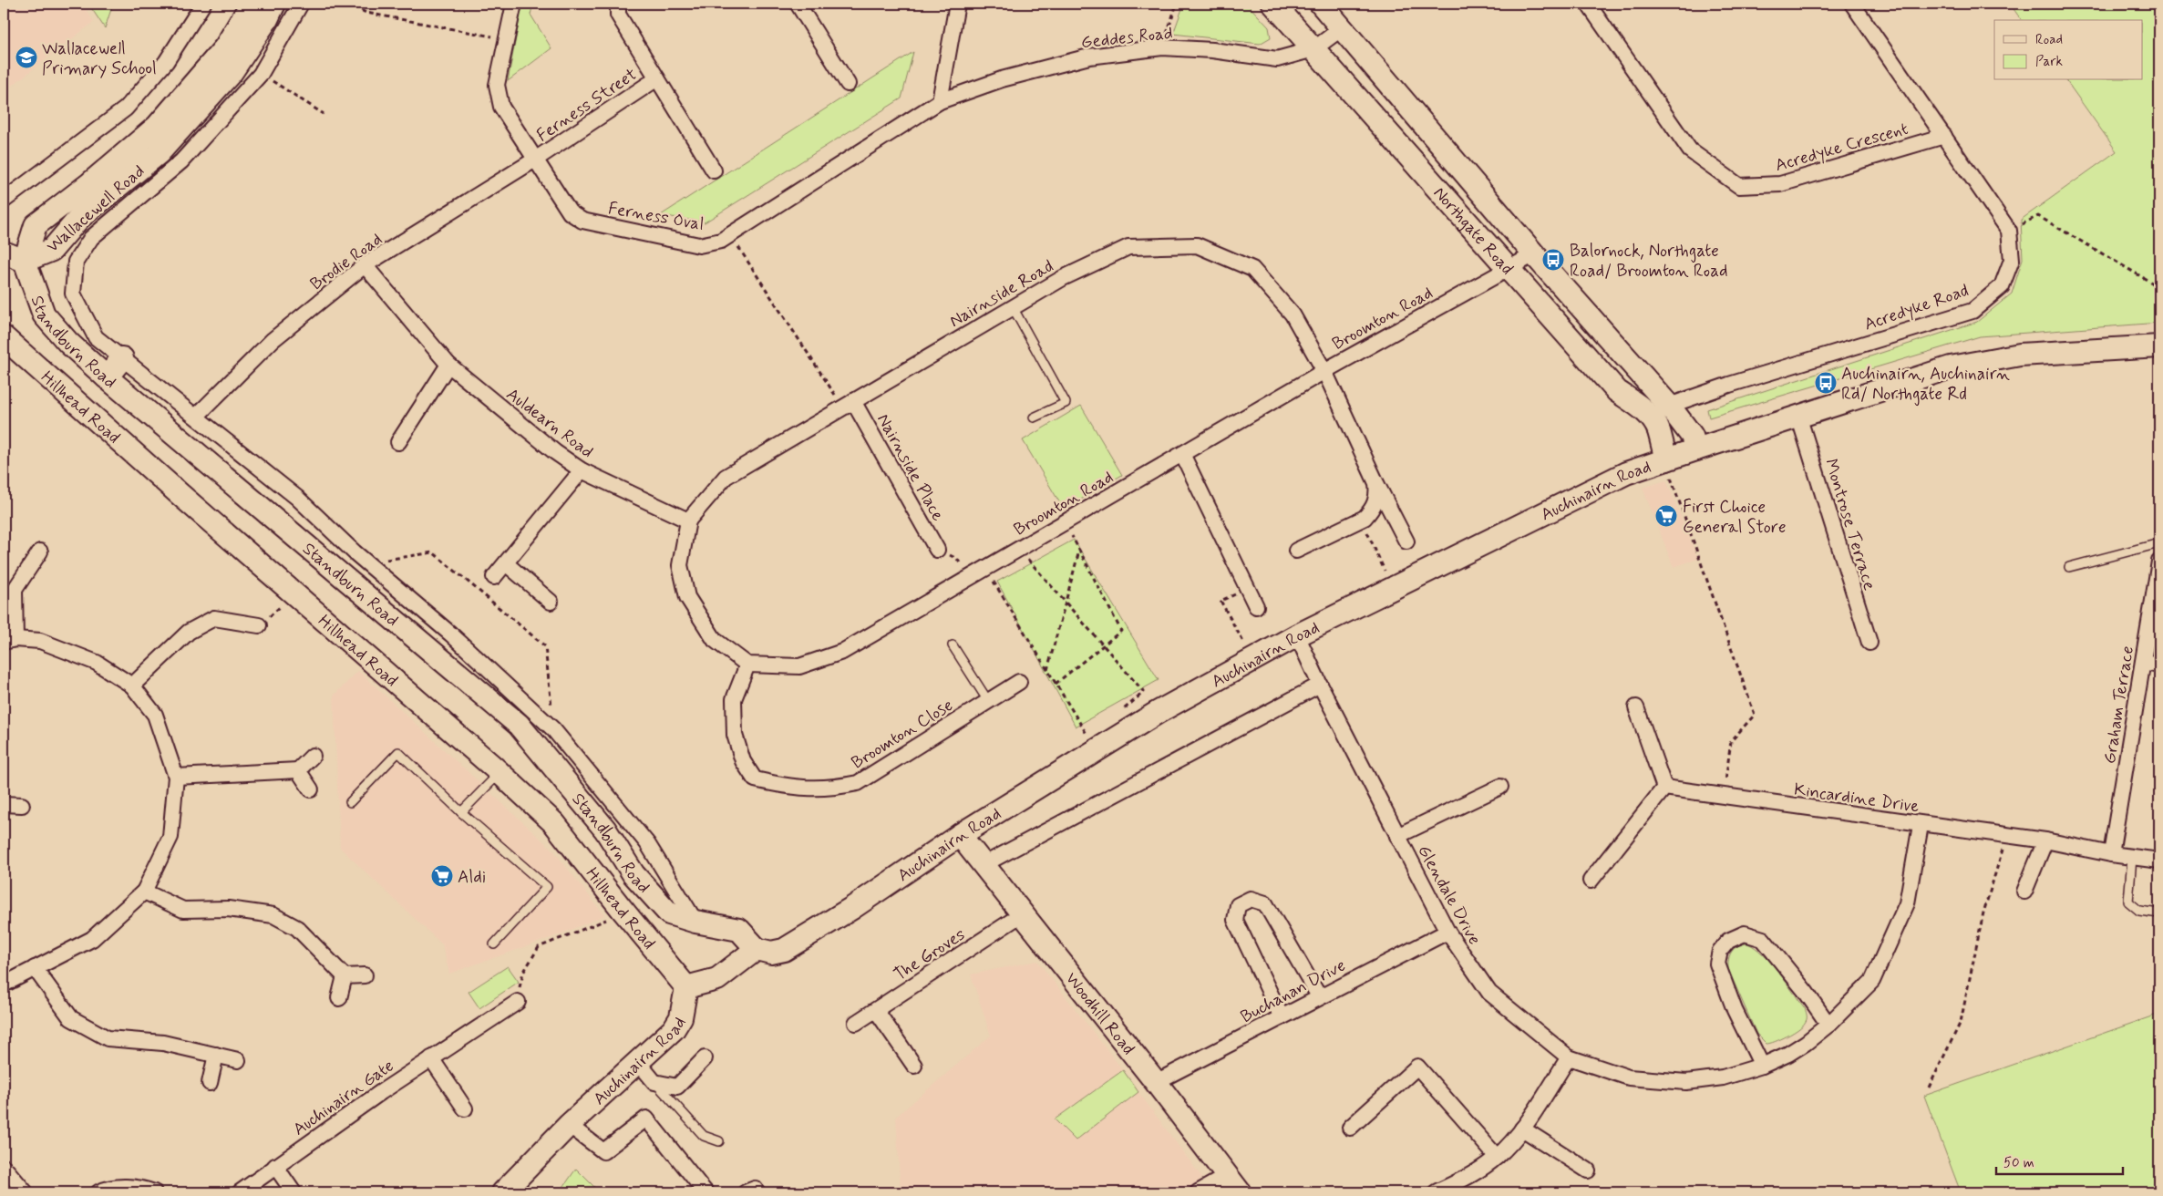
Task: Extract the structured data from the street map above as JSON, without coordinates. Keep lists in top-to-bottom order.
{
  "streets": {
    "street": [
      "Geddes Road",
      "Ferness Street",
      "Acredyke Crescent",
      "Wallacewell Road",
      "Ferness Oval",
      "Northgate Road",
      "Brodie Road",
      "Nairnside Road",
      "Acredyke Road",
      "Broomton Road",
      "Standburn Road",
      "Hillhead Road",
      "Auldearn Road",
      "Nairnside Place",
      "Auchinairn Road",
      "Montrose Terrace",
      "Graham Terrace",
      "Broomton Close",
      "Kincardine Drive",
      "Glendale Drive",
      "The Groves",
      "Buchanan Drive",
      "Woodhill Road",
      "Auchinairn Gate"
    ]
  },
  "crossings": [
    ["Geddes Road", "Ferness Oval"],
    ["Geddes Road", "Northgate Road"],
    ["Ferness Street", "Ferness Oval"],
    ["Ferness Street", "Brodie Road"],
    ["Acredyke Crescent", "Acredyke Road"],
    ["Wallacewell Road", "Standburn Road"],
    ["Ferness Oval", "Brodie Road"],
    ["Northgate Road", "Acredyke Road"],
    ["Northgate Road", "Broomton Road"],
    ["Northgate Road", "Auchinairn Road"],
    ["Brodie Road", "Standburn Road"],
    ["Brodie Road", "Auldearn Road"],
    ["Nairnside Road", "Broomton Road"],
    ["Nairnside Road", "Auldearn Road"],
    ["Nairnside Road", "Nairnside Place"],
    ["Broomton Road", "Broomton Close"],
    ["Standburn Road", "Auchinairn Road"],
    ["Hillhead Road", "Auchinairn Road"],
    ["Auchinairn Road", "Montrose Terrace"],
    ["Auchinairn Road", "Glendale Drive"],
    ["Auchinairn Road", "Woodhill Road"],
    ["Graham Terrace", "Kincardine Drive"],
    ["Kincardine Drive", "Glendale Drive"],
    ["Glendale Drive", "Buchanan Drive"],
    ["The Groves", "Woodhill Road"],
    ["Buchanan Drive", "Woodhill Road"]
  ],
  "places": {
    "school or university": ["Wallacewell Primary School"],
    "bus stop": ["Balornock, Northgate Road/ Broomton Road", "Auchinairn, Auchinairn Rd/ Northgate Rd"],
    "supermarket": ["First Choice General Store", "Aldi"]
  },
  "legend": ["Road", "Park"],
  "scale_bar": "50 m"
}
